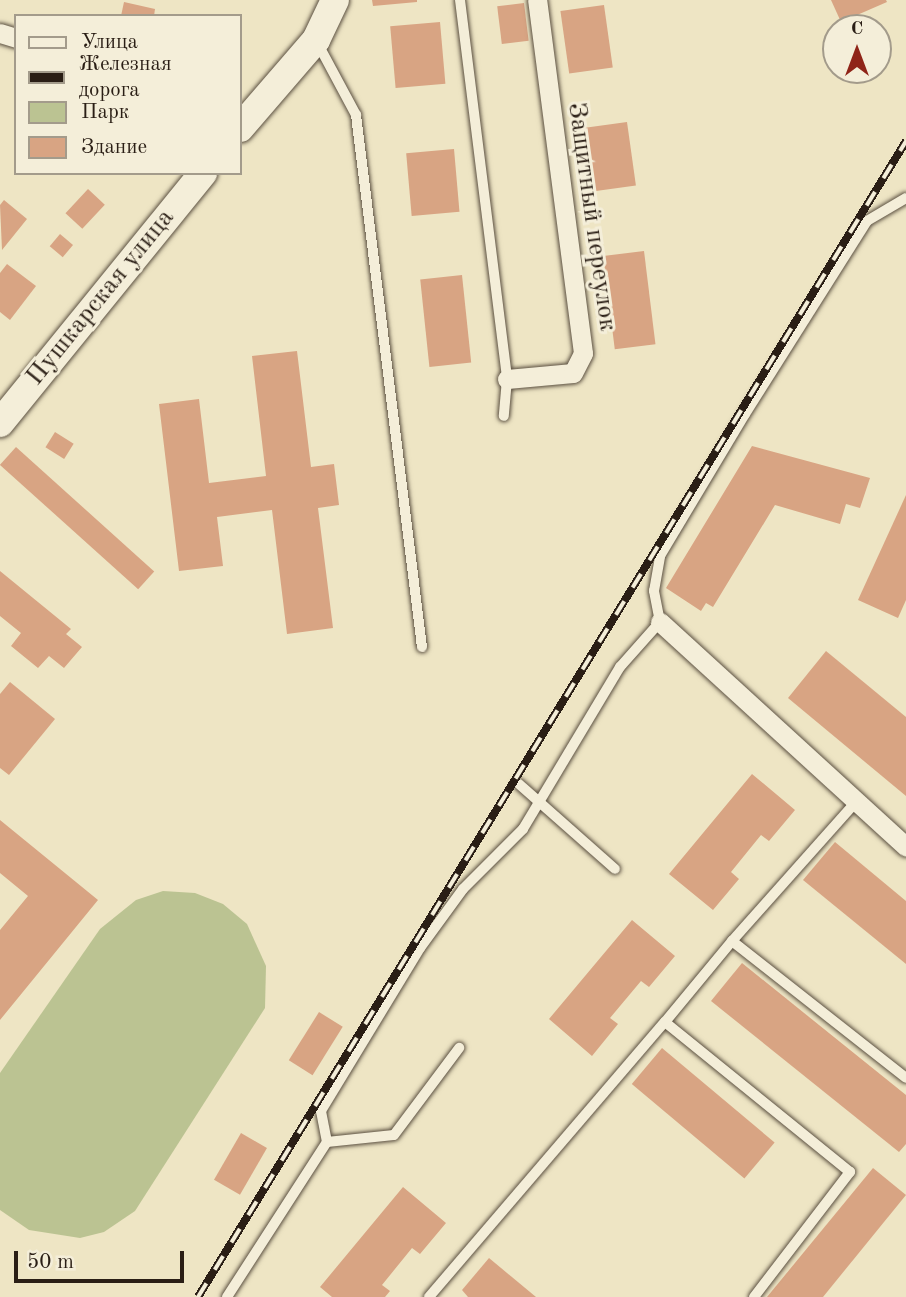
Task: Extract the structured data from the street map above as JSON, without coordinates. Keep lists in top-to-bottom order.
{
  "streets": {
    "street": ["Защитный переулок", "Пушкарская улица"]
  },
  "legend": [
    "Улица",
    "Железная дорога",
    "Парк",
    "Здание"
  ],
  "scale_bar": "50 m",
  "north": "top"
}
